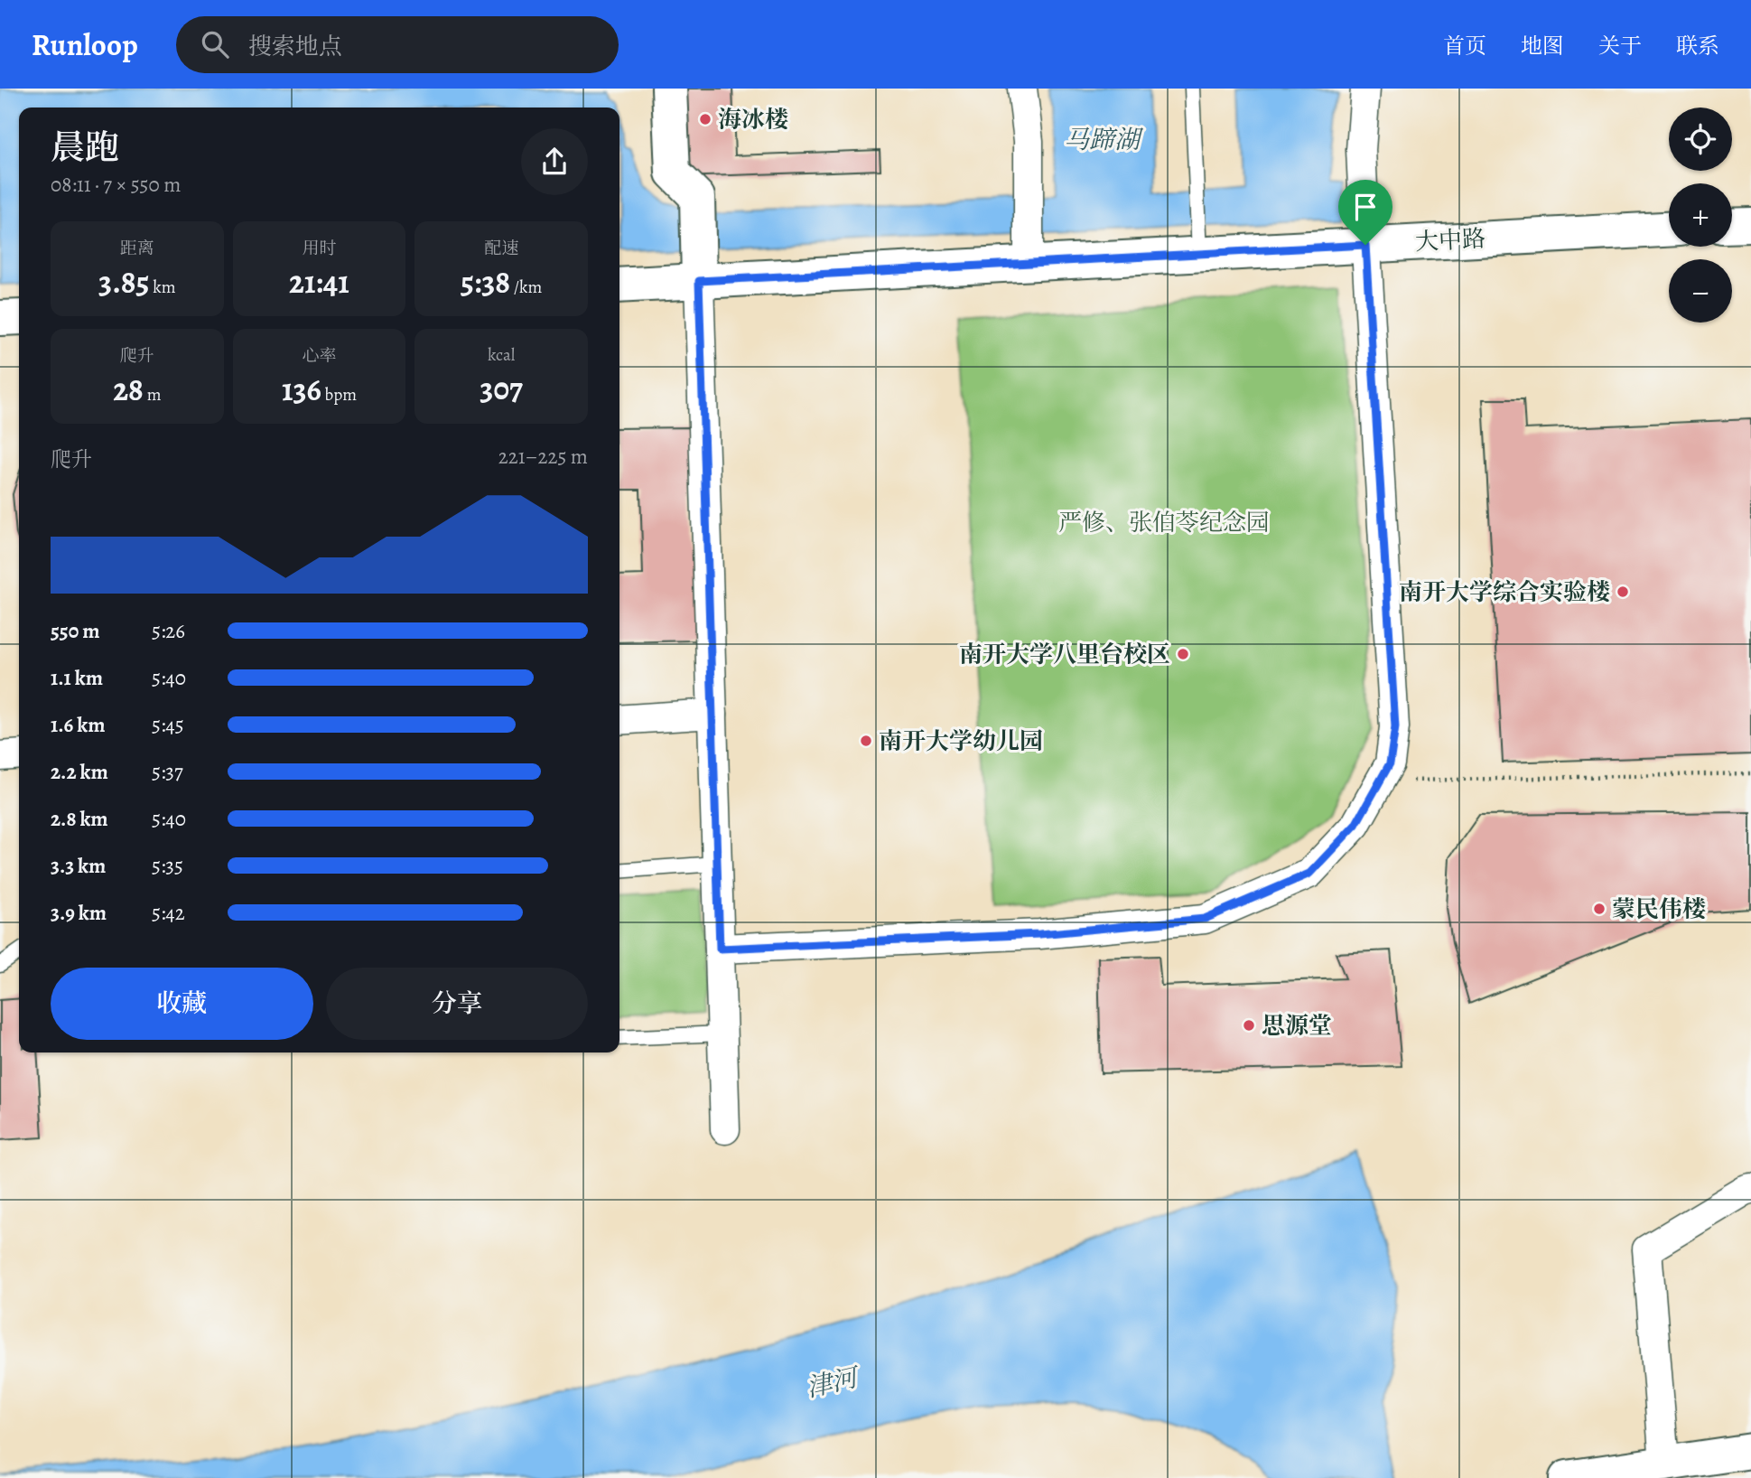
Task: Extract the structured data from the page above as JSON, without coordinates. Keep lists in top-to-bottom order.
{
  "streets": {
    "street": ["大中路"]
  },
  "water": ["马蹄湖", "津河"],
  "parks": ["严修、张伯苓纪念园"],
  "places": [
    "海冰楼",
    "南开大学综合实验楼",
    "南开大学八里台校区",
    "南开大学幼儿园",
    "蒙民伟楼",
    "思源堂"
  ],
  "page": {
    "header": "Runloop",
    "search": "搜索地点",
    "nav": [
      "首页",
      "地图",
      "关于",
      "联系"
    ],
    "map_buttons": ["+", "−"],
    "heading": ["晨跑", "08:11 · 7 × 550 m"],
    "stats": [
      ["距离", "3.85 km"],
      ["用时", "21:41"],
      ["配速", "5:38 /km"],
      ["爬升", "28 m"],
      ["心率", "136 bpm"],
      ["kcal", "307"]
    ],
    "chart": ["爬升", "221–225 m"],
    "list": [
      {
        "name": "550 m",
        "note": "5:26"
      },
      {
        "name": "1.1 km",
        "note": "5:40"
      },
      {
        "name": "1.6 km",
        "note": "5:45"
      },
      {
        "name": "2.2 km",
        "note": "5:37"
      },
      {
        "name": "2.8 km",
        "note": "5:40"
      },
      {
        "name": "3.3 km",
        "note": "5:35"
      },
      {
        "name": "3.9 km",
        "note": "5:42"
      }
    ],
    "buttons": ["收藏", "分享"]
  }
}
